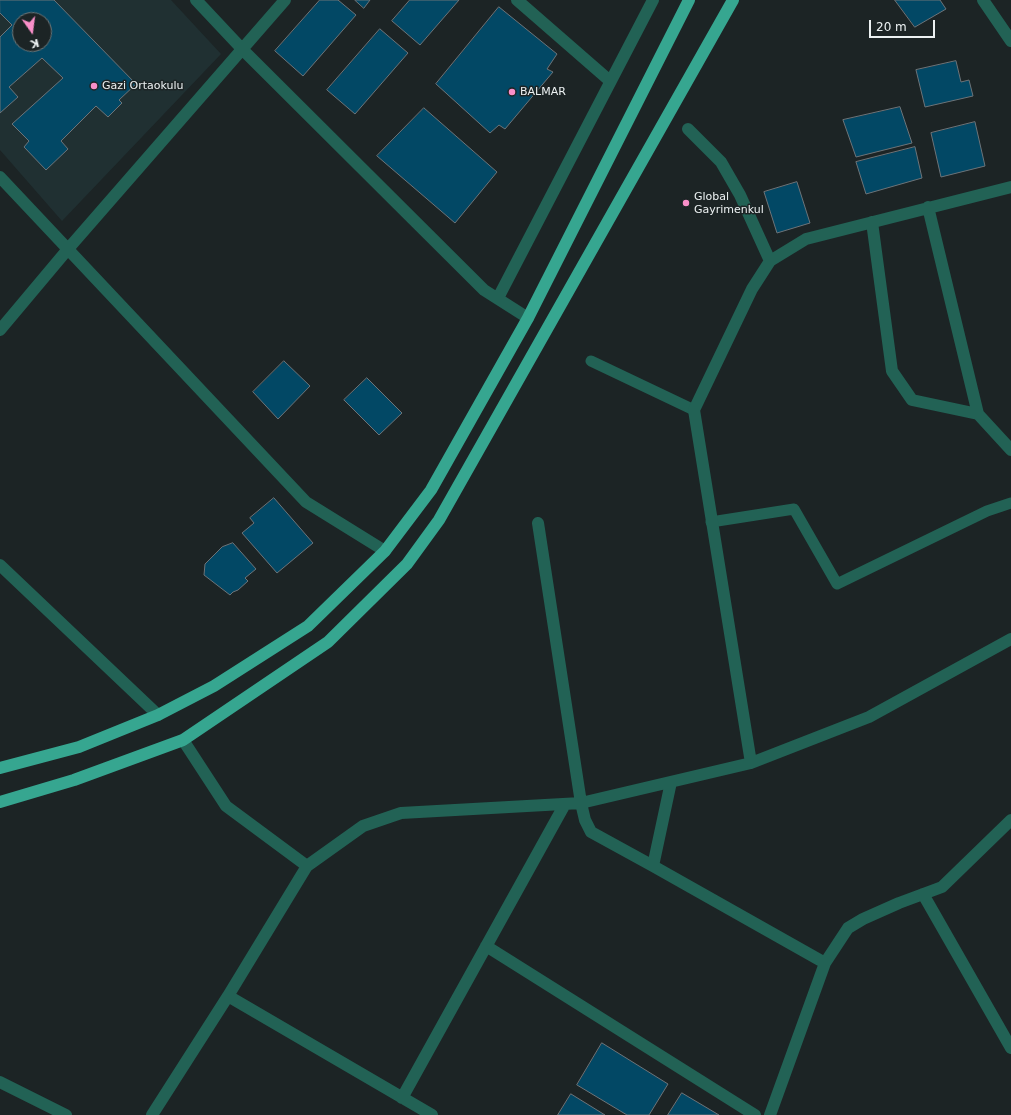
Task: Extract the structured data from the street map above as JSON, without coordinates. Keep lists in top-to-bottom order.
{
  "places": ["Gazi Ortaokulu", "BALMAR", "Global Gayrimenkul"],
  "scale_bar": "20 m",
  "north": "bottom"
}
